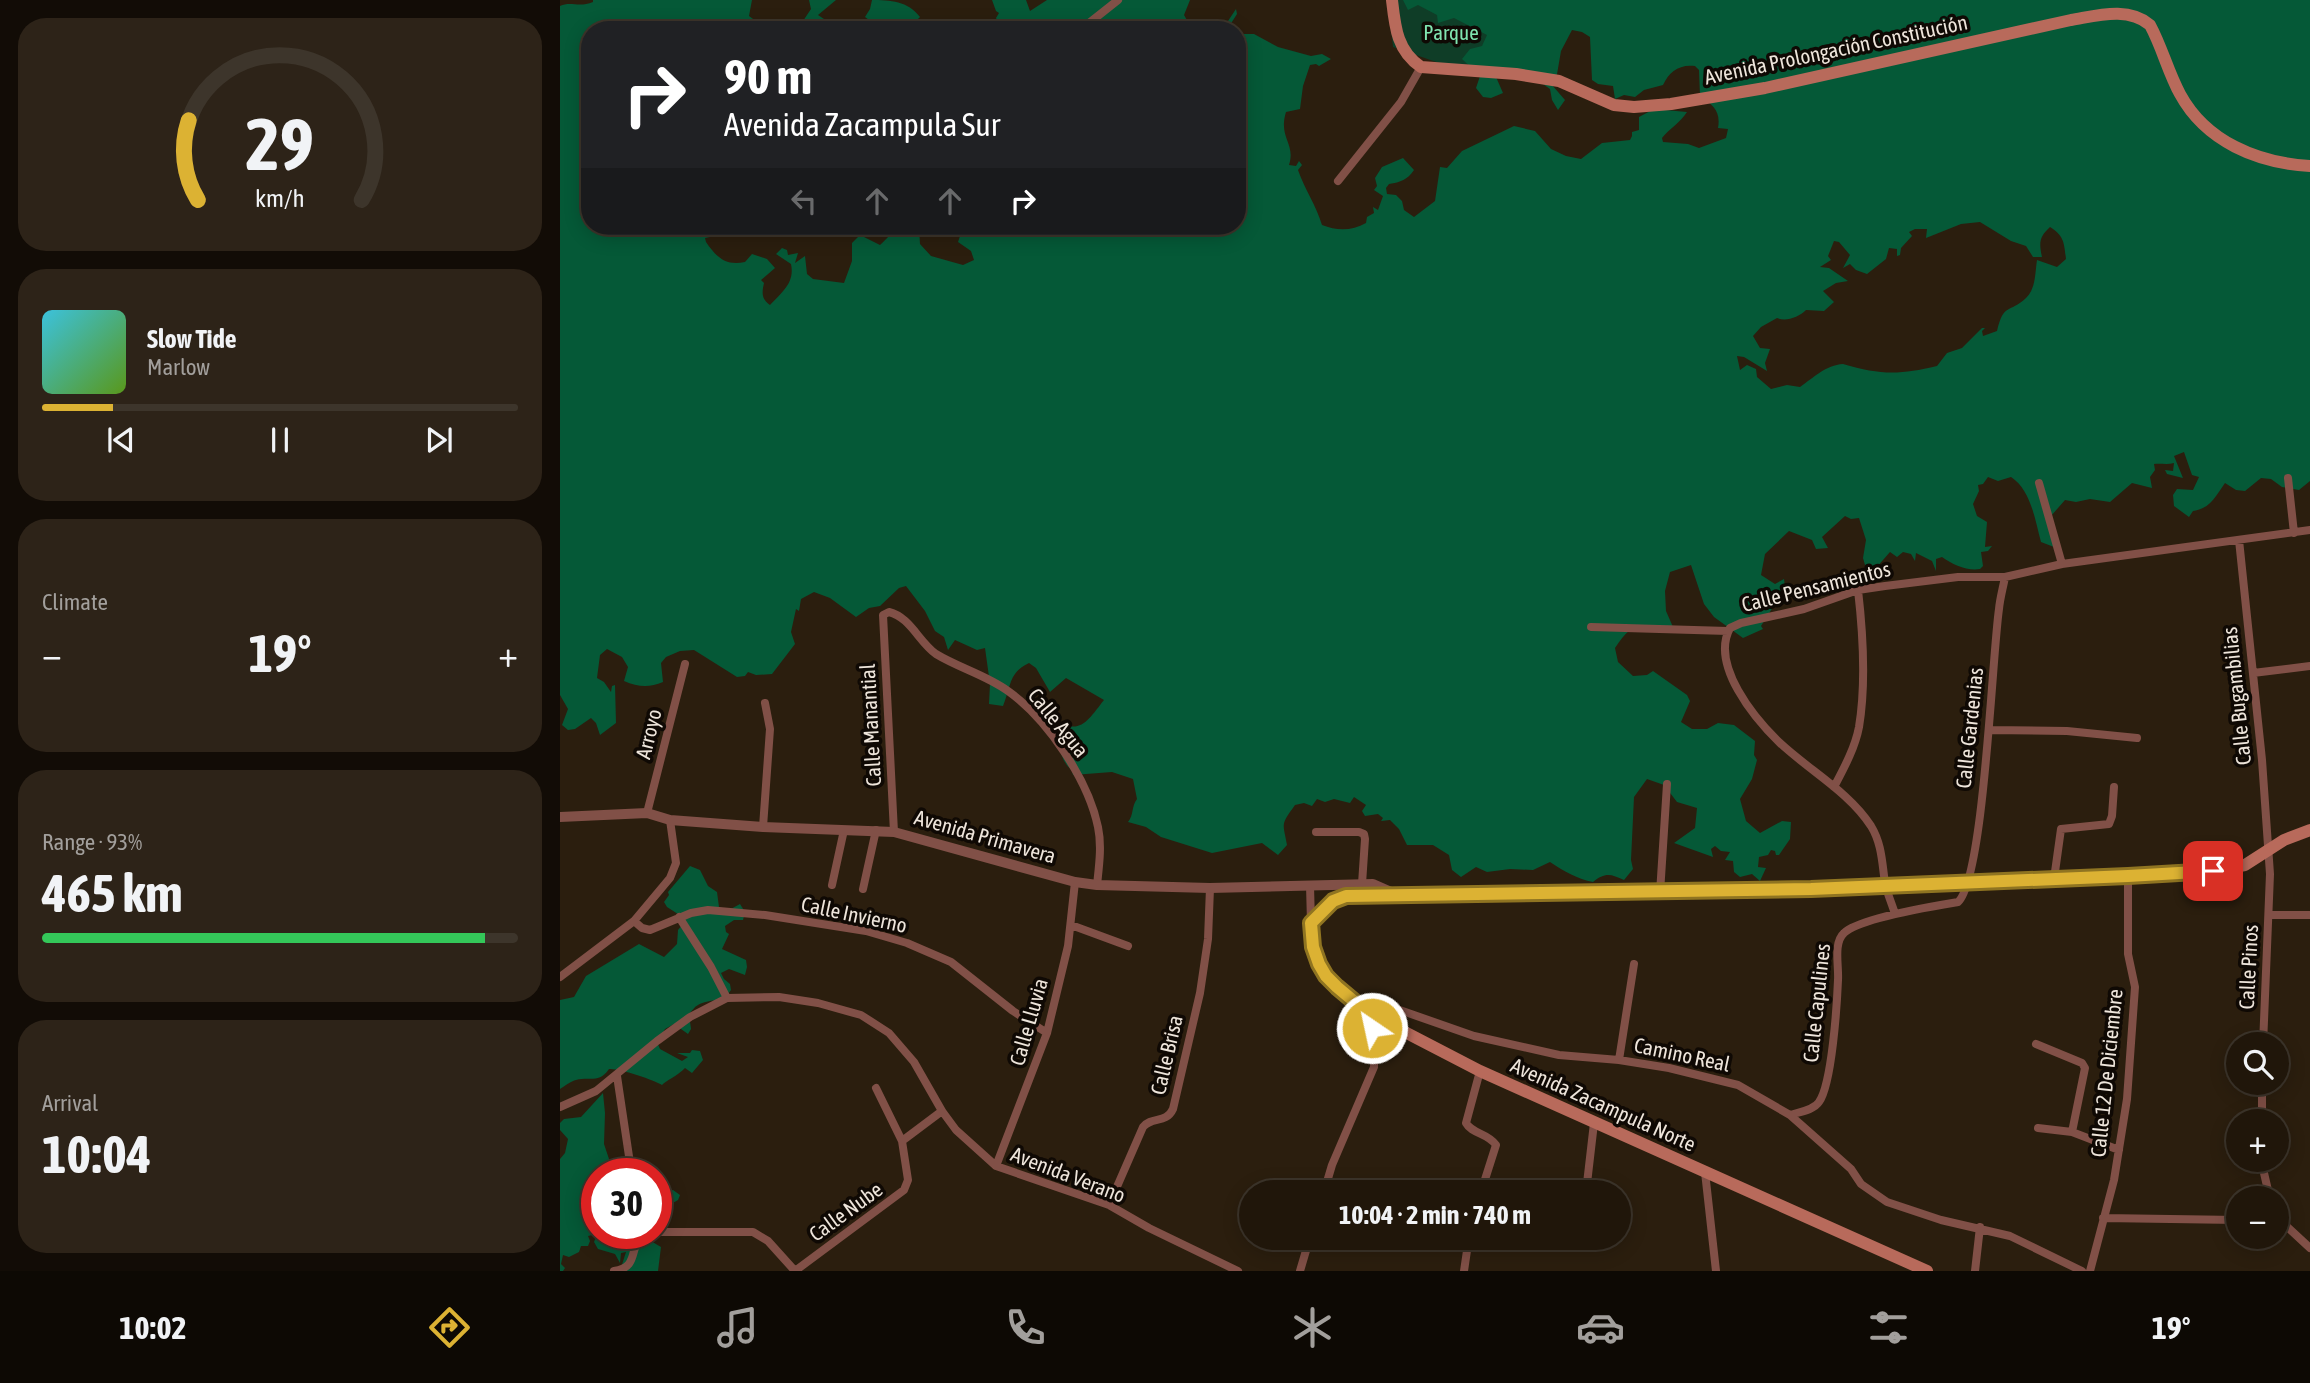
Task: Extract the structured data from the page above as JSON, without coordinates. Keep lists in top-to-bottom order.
{
  "streets": {
    "main road": ["Avenida Prolongación Constitución", "Avenida Zacampula Norte"],
    "street": [
      "Calle Pensamientos",
      "Calle Bugambilias",
      "Calle Agua",
      "Calle Manantial",
      "Calle Gardenias",
      "Arroyo",
      "Avenida Primavera",
      "Calle Invierno",
      "Calle Pinos",
      "Calle Capulines",
      "Calle Lluvia",
      "Calle Brisa",
      "Camino Real",
      "Calle 12 De Diciembre",
      "Avenida Verano",
      "Calle Nube"
    ]
  },
  "crossings": [
    ["Calle Pensamientos", "Calle Bugambilias"],
    ["Calle Pensamientos", "Calle Gardenias"],
    ["Calle Pensamientos", "Calle Capulines"],
    ["Calle Bugambilias", "Calle Pinos"],
    ["Calle Agua", "Calle Manantial"],
    ["Calle Agua", "Avenida Primavera"],
    ["Calle Manantial", "Avenida Primavera"],
    ["Calle Gardenias", "Calle Capulines"],
    ["Arroyo", "Avenida Primavera"],
    ["Avenida Primavera", "Calle Lluvia"],
    ["Avenida Primavera", "Calle Brisa"],
    ["Calle Invierno", "Calle Lluvia"],
    ["Calle Capulines", "Camino Real"],
    ["Calle Lluvia", "Avenida Verano"],
    ["Calle Brisa", "Avenida Verano"],
    ["Camino Real", "Avenida Zacampula Norte"]
  ],
  "parks": ["Parque"],
  "page": {
    "turn": ["90 m", "Avenida Zacampula Sur"],
    "song": ["Slow Tide", "Marlow"],
    "tile": [
      "Climate",
      ["Range · 93%", "465 km"],
      ["Arrival", "10:04"]
    ],
    "heat": ["−", "19°", "+"],
    "map_buttons": ["+", "−"],
    "limit": "30",
    "trip": "10:04 · 2 min · 740 m",
    "tabs": ["10:02", "19°"],
    "gauge": ["29", "km/h"]
  }
}
